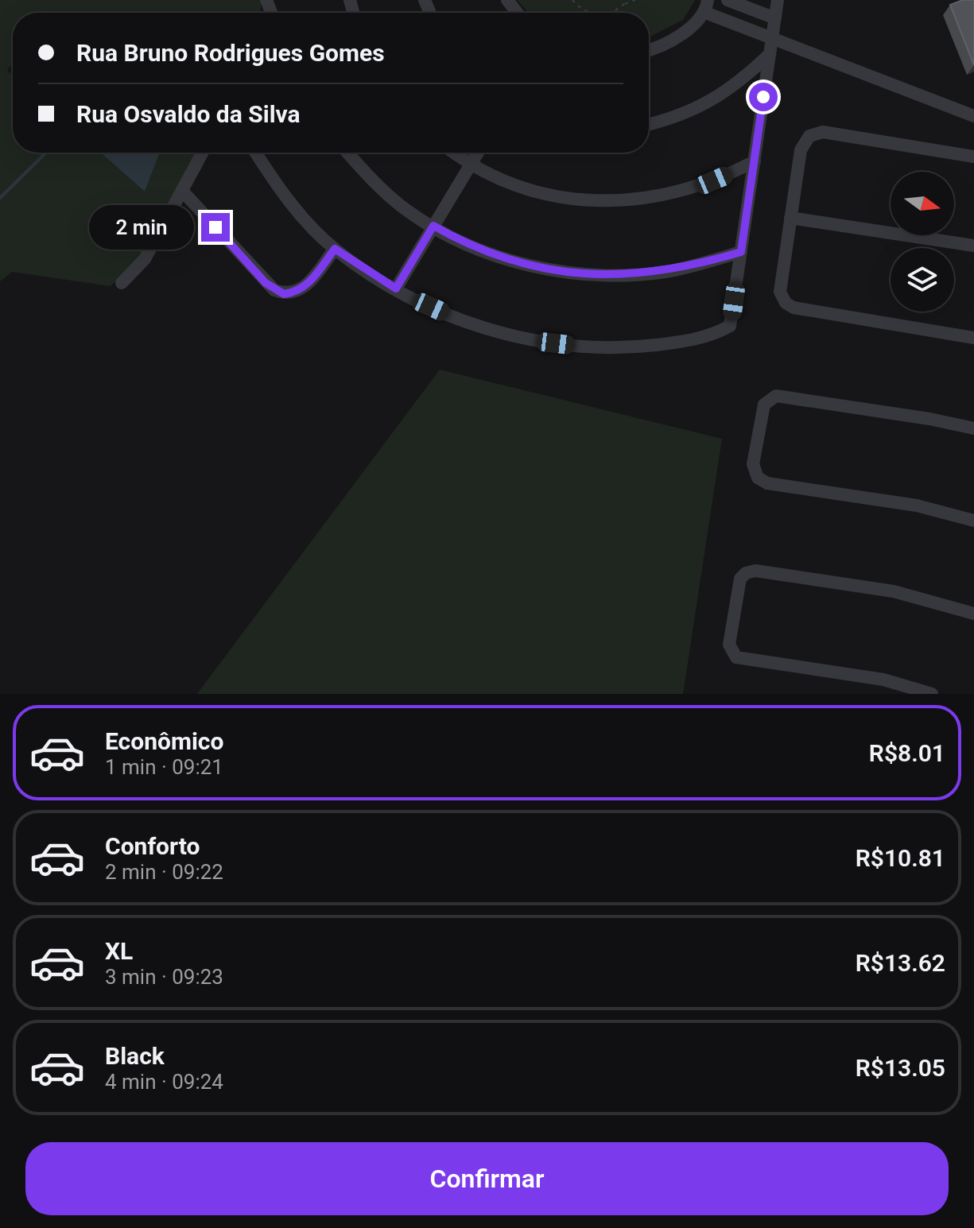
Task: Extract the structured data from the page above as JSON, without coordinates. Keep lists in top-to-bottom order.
{
  "north": "right",
  "page": {
    "banner": ["Rua Bruno Rodrigues Gomes", "Rua Osvaldo da Silva"],
    "bubble": "2 min",
    "list": [
      {
        "name": "Econômico",
        "note": "1 min · 09:21",
        "value": "R$8.01"
      },
      {
        "name": "Conforto",
        "note": "2 min · 09:22",
        "value": "R$10.81"
      },
      {
        "name": "XL",
        "note": "3 min · 09:23",
        "value": "R$13.62"
      },
      {
        "name": "Black",
        "note": "4 min · 09:24",
        "value": "R$13.05"
      }
    ],
    "buttons": "Confirmar"
  }
}
